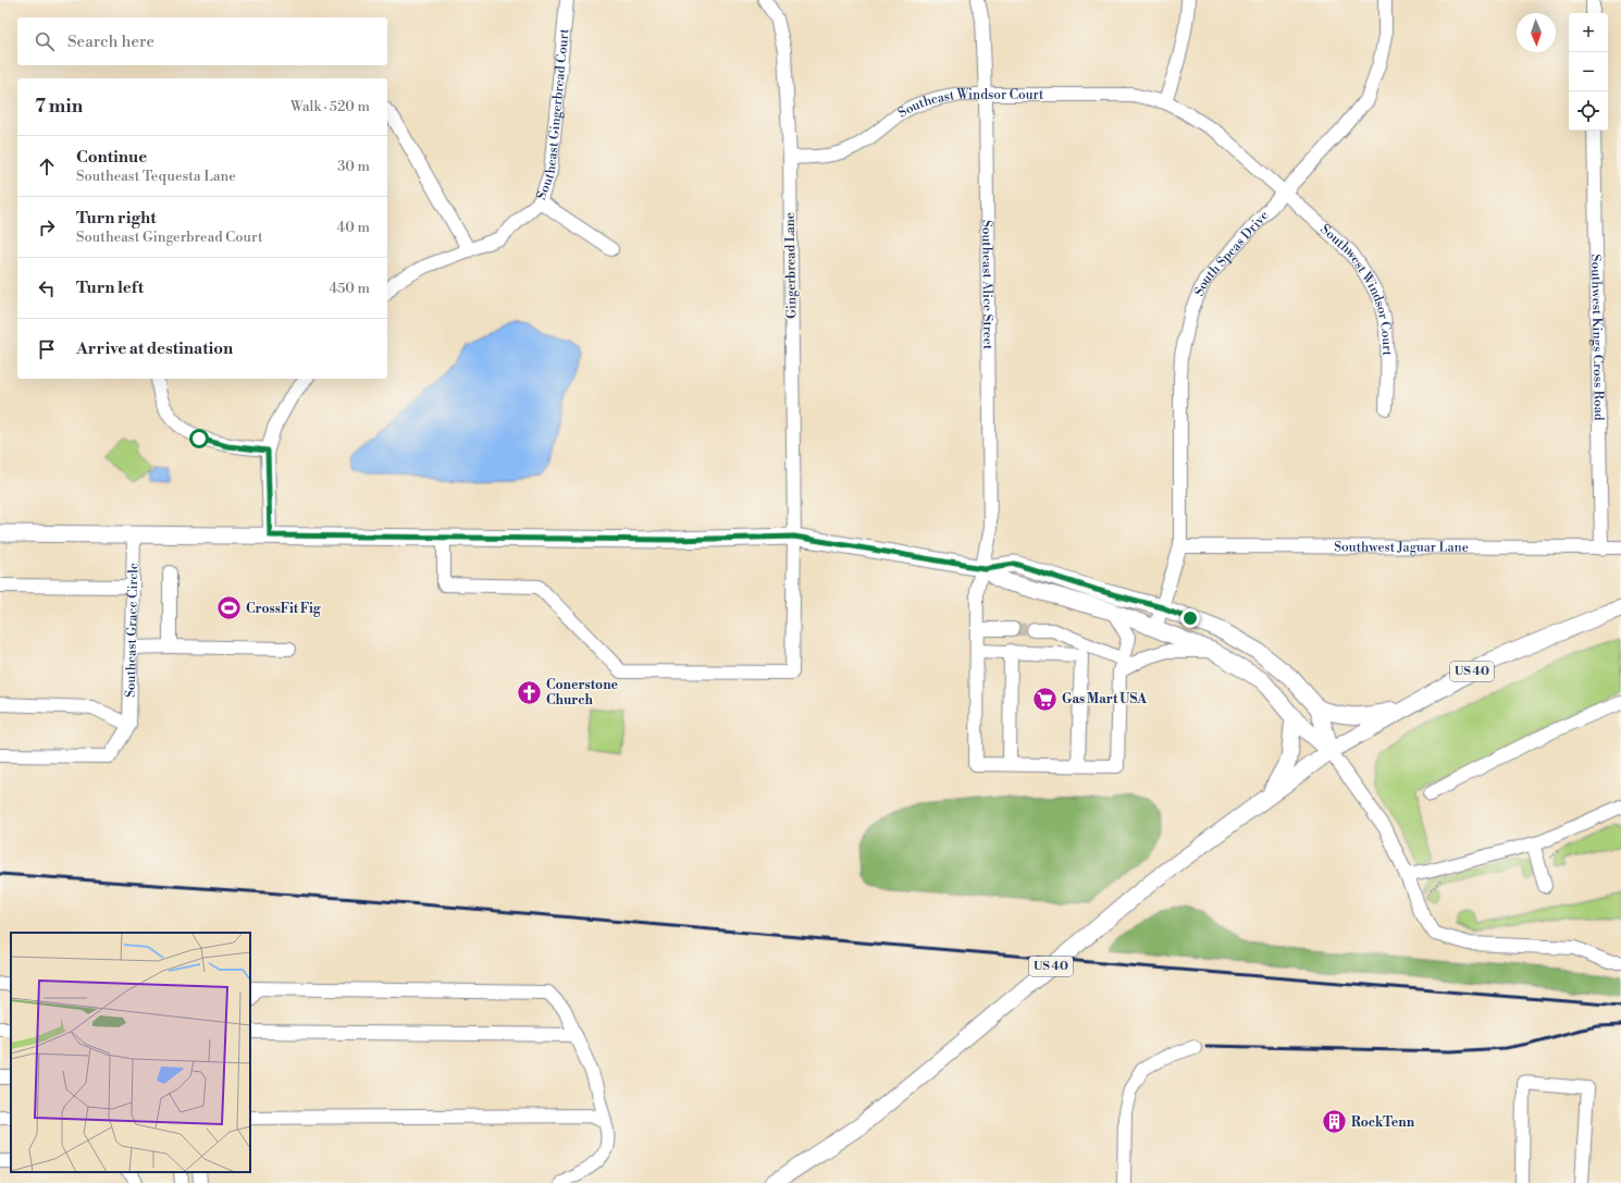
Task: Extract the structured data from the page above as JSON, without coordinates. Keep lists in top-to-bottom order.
{
  "streets": {
    "main road": ["US 40"],
    "street": [
      "Southeast Windsor Court",
      "Southeast Gingerbread Court",
      "South Speas Drive",
      "Gingerbread Lane",
      "Southeast Alice Street",
      "Southwest Windsor Court",
      "Southwest Kings Cross Road",
      "Southwest Jaguar Lane",
      "Southeast Grace Circle"
    ]
  },
  "crossings": [
    ["Southeast Windsor Court", "South Speas Drive"],
    ["Southeast Windsor Court", "Gingerbread Lane"],
    ["Southeast Windsor Court", "Southeast Alice Street"],
    ["Southeast Windsor Court", "Southwest Windsor Court"],
    ["South Speas Drive", "Southwest Windsor Court"],
    ["South Speas Drive", "Southwest Jaguar Lane"],
    ["Southwest Kings Cross Road", "Southwest Jaguar Lane"]
  ],
  "places": {
    "sports": ["CrossFit Fig"],
    "church": ["Conerstone Church"],
    "supermarket": ["Gas Mart USA"],
    "building": ["RockTenn"]
  },
  "north": "bottom",
  "page": {
    "map_buttons": ["+", "−"],
    "search": "Search here",
    "heading": ["7 min", "Walk · 520 m"],
    "list": [
      ["Continue", "Southeast Tequesta Lane", "30 m"],
      ["Turn right", "Southeast Gingerbread Court", "40 m"],
      ["Turn left", "450 m"],
      "Arrive at destination"
    ]
  }
}
